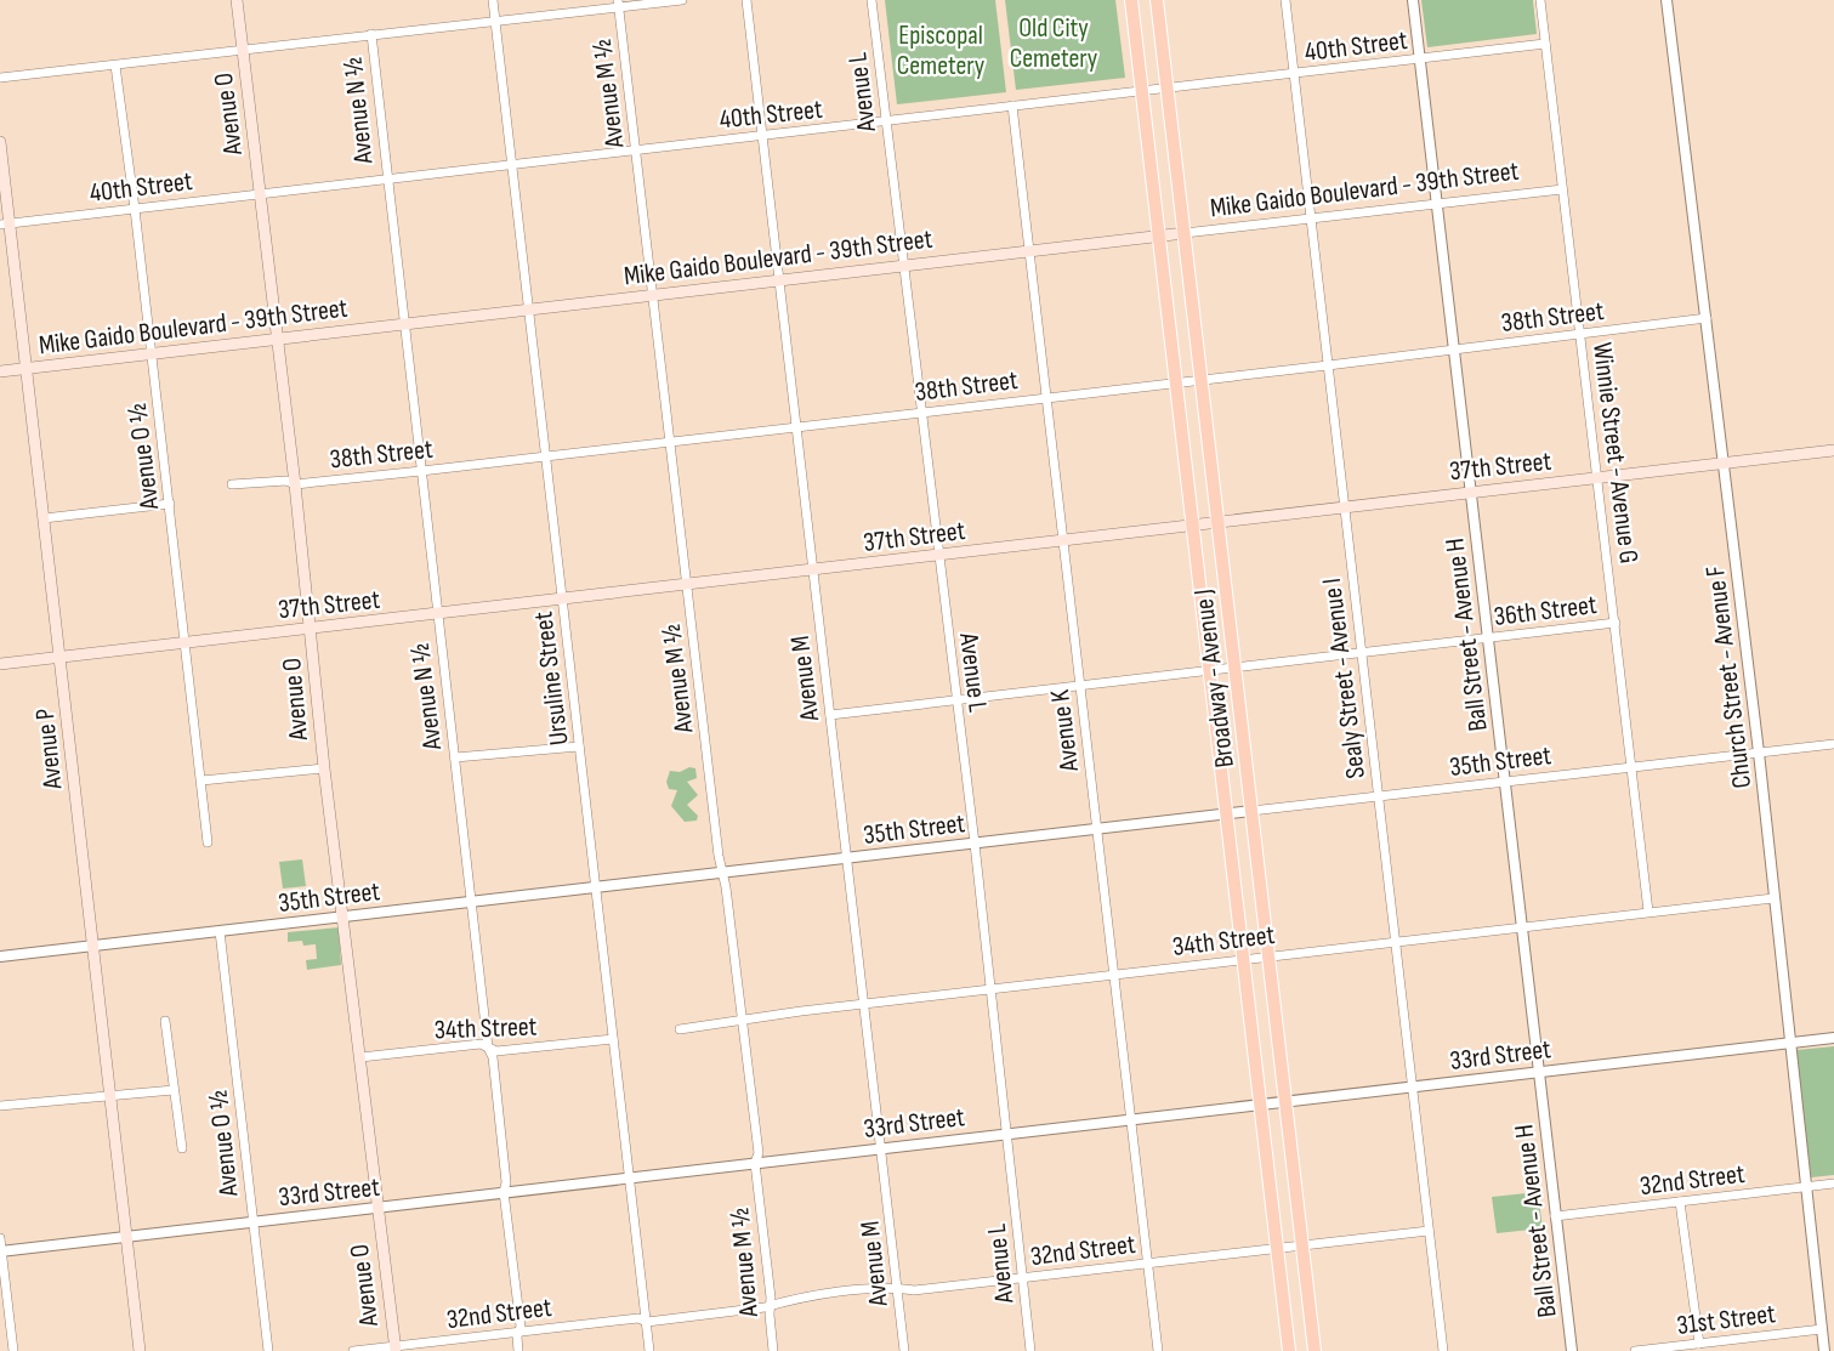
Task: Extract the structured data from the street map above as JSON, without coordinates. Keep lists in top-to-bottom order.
{
  "streets": {
    "main road": [
      "Avenue O",
      "Mike Gaido Boulevard - 39th Street",
      "37th Street",
      "Broadway - Avenue J",
      "Avenue P"
    ],
    "street": [
      "40th Street",
      "Avenue L",
      "Avenue M ½",
      "Avenue N ½",
      "38th Street",
      "Winnie Street - Avenue G",
      "Avenue O ½",
      "36th Street",
      "Ball Street - Avenue H",
      "Church Street - Avenue F",
      "Ursuline Street",
      "Avenue M",
      "Sealy Street - Avenue I",
      "Avenue K",
      "35th Street",
      "34th Street",
      "33rd Street",
      "32nd Street",
      "31st Street"
    ]
  },
  "crossings": [
    ["40th Street", "Avenue L"],
    ["40th Street", "Avenue M ½"],
    ["40th Street", "Avenue N ½"],
    ["40th Street", "Avenue O"],
    ["40th Street", "Winnie Street - Avenue G"],
    ["40th Street", "Avenue O ½"],
    ["40th Street", "Ball Street - Avenue H"],
    ["40th Street", "Ursuline Street"],
    ["40th Street", "Avenue M"],
    ["40th Street", "Broadway - Avenue J"],
    ["40th Street", "Sealy Street - Avenue I"],
    ["40th Street", "Avenue K"],
    ["40th Street", "Avenue P"],
    ["Avenue L", "Mike Gaido Boulevard - 39th Street"],
    ["Avenue L", "38th Street"],
    ["Avenue L", "37th Street"],
    ["Avenue L", "36th Street"],
    ["Avenue L", "35th Street"],
    ["Avenue L", "34th Street"],
    ["Avenue L", "33rd Street"],
    ["Avenue L", "32nd Street"],
    ["Avenue M ½", "Mike Gaido Boulevard - 39th Street"],
    ["Avenue M ½", "38th Street"],
    ["Avenue M ½", "37th Street"],
    ["Avenue M ½", "35th Street"],
    ["Avenue M ½", "34th Street"],
    ["Avenue M ½", "33rd Street"],
    ["Avenue M ½", "32nd Street"],
    ["Avenue N ½", "Mike Gaido Boulevard - 39th Street"],
    ["Avenue N ½", "38th Street"],
    ["Avenue N ½", "37th Street"],
    ["Avenue N ½", "35th Street"],
    ["Avenue N ½", "34th Street"],
    ["Avenue N ½", "33rd Street"],
    ["Avenue N ½", "32nd Street"],
    ["Avenue O", "Mike Gaido Boulevard - 39th Street"],
    ["Avenue O", "38th Street"],
    ["Avenue O", "37th Street"],
    ["Avenue O", "35th Street"],
    ["Avenue O", "34th Street"],
    ["Avenue O", "33rd Street"],
    ["Avenue O", "32nd Street"],
    ["Mike Gaido Boulevard - 39th Street", "Winnie Street - Avenue G"],
    ["Mike Gaido Boulevard - 39th Street", "Avenue O ½"],
    ["Mike Gaido Boulevard - 39th Street", "Ball Street - Avenue H"],
    ["Mike Gaido Boulevard - 39th Street", "Ursuline Street"],
    ["Mike Gaido Boulevard - 39th Street", "Avenue M"],
    ["Mike Gaido Boulevard - 39th Street", "Broadway - Avenue J"],
    ["Mike Gaido Boulevard - 39th Street", "Sealy Street - Avenue I"],
    ["Mike Gaido Boulevard - 39th Street", "Avenue K"],
    ["Mike Gaido Boulevard - 39th Street", "Avenue P"],
    ["38th Street", "Winnie Street - Avenue G"],
    ["38th Street", "Ball Street - Avenue H"],
    ["38th Street", "Church Street - Avenue F"],
    ["38th Street", "Ursuline Street"],
    ["38th Street", "Avenue M"],
    ["38th Street", "Broadway - Avenue J"],
    ["38th Street", "Sealy Street - Avenue I"],
    ["38th Street", "Avenue K"],
    ["Winnie Street - Avenue G", "37th Street"],
    ["Winnie Street - Avenue G", "36th Street"],
    ["Winnie Street - Avenue G", "35th Street"],
    ["Winnie Street - Avenue G", "34th Street"],
    ["Avenue O ½", "37th Street"],
    ["Avenue O ½", "35th Street"],
    ["Avenue O ½", "33rd Street"],
    ["37th Street", "Ball Street - Avenue H"],
    ["37th Street", "Church Street - Avenue F"],
    ["37th Street", "Ursuline Street"],
    ["37th Street", "Avenue M"],
    ["37th Street", "Broadway - Avenue J"],
    ["37th Street", "Sealy Street - Avenue I"],
    ["37th Street", "Avenue K"],
    ["37th Street", "Avenue P"],
    ["36th Street", "Ball Street - Avenue H"],
    ["36th Street", "Avenue M"],
    ["36th Street", "Broadway - Avenue J"],
    ["36th Street", "Sealy Street - Avenue I"],
    ["36th Street", "Avenue K"],
    ["Ball Street - Avenue H", "35th Street"],
    ["Ball Street - Avenue H", "34th Street"],
    ["Ball Street - Avenue H", "33rd Street"],
    ["Ball Street - Avenue H", "32nd Street"],
    ["Church Street - Avenue F", "35th Street"],
    ["Church Street - Avenue F", "34th Street"],
    ["Church Street - Avenue F", "33rd Street"],
    ["Church Street - Avenue F", "32nd Street"],
    ["Church Street - Avenue F", "31st Street"],
    ["Ursuline Street", "35th Street"],
    ["Ursuline Street", "34th Street"],
    ["Ursuline Street", "33rd Street"],
    ["Ursuline Street", "32nd Street"],
    ["Avenue M", "35th Street"],
    ["Avenue M", "34th Street"],
    ["Avenue M", "33rd Street"],
    ["Avenue M", "32nd Street"],
    ["Broadway - Avenue J", "35th Street"],
    ["Broadway - Avenue J", "34th Street"],
    ["Broadway - Avenue J", "33rd Street"],
    ["Broadway - Avenue J", "32nd Street"],
    ["Sealy Street - Avenue I", "35th Street"],
    ["Sealy Street - Avenue I", "34th Street"],
    ["Sealy Street - Avenue I", "33rd Street"],
    ["Sealy Street - Avenue I", "32nd Street"],
    ["Avenue K", "35th Street"],
    ["Avenue K", "34th Street"],
    ["Avenue K", "33rd Street"],
    ["Avenue K", "32nd Street"],
    ["Avenue P", "35th Street"],
    ["Avenue P", "33rd Street"]
  ],
  "parks": ["Old City Cemetery", "Episcopal Cemetery"]
}
